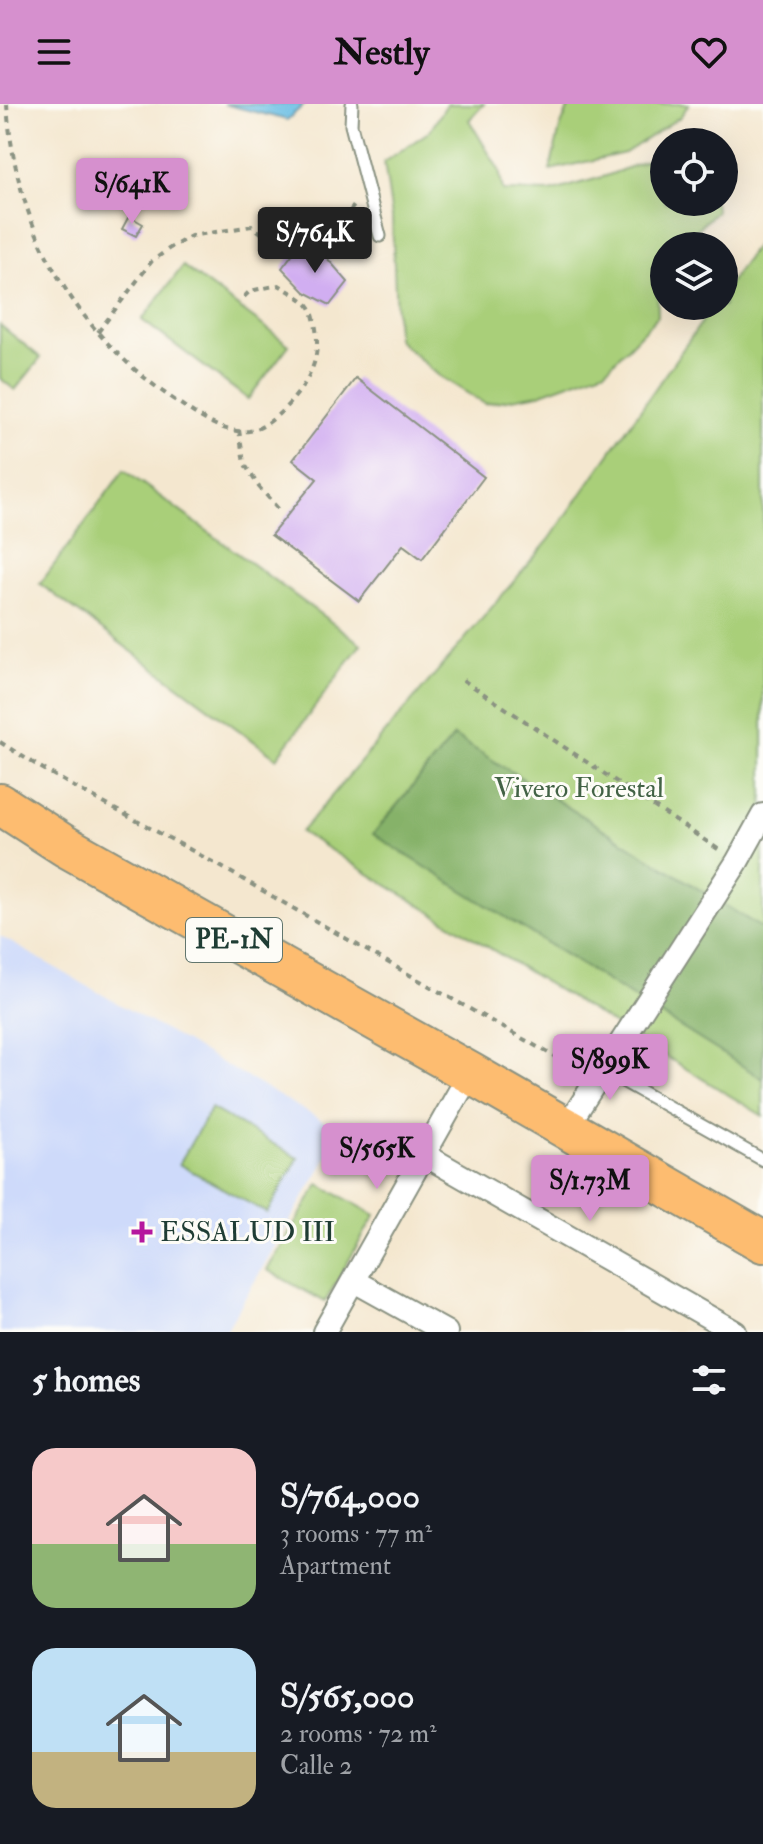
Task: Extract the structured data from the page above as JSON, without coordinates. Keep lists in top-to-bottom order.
{
  "streets": {
    "highway": ["PE-1N"]
  },
  "parks": ["Vivero Forestal"],
  "places": {
    "health": ["ESSALUD III"]
  },
  "page": {
    "header": "Nestly",
    "price": [
      "S/641K",
      "S/764K",
      "S/899K",
      "S/565K",
      "S/1.73M"
    ],
    "heading": "5 homes",
    "list": [
      {
        "name": "S/764,000",
        "note": "3 rooms · 77 m² · Apartment"
      },
      {
        "name": "S/565,000",
        "note": "2 rooms · 72 m² · Calle 2"
      }
    ]
  }
}
